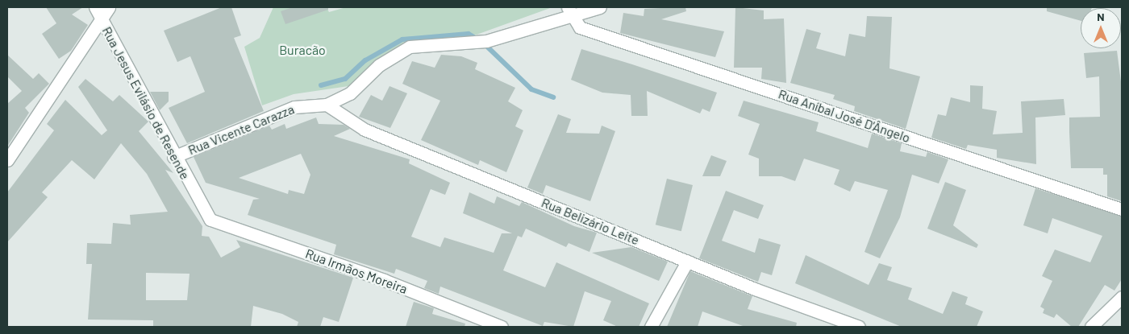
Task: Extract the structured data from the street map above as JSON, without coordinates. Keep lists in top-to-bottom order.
{
  "streets": {
    "street": [
      "Rua Jesus Evilásio de Resende",
      "Rua Aníbal José D'Ângelo",
      "Rua Vicente Carazza",
      "Rua Belizário Leite",
      "Rua Irmãos Moreira"
    ]
  },
  "crossings": [
    ["Rua Jesus Evilásio de Resende", "Rua Vicente Carazza"],
    ["Rua Jesus Evilásio de Resende", "Rua Irmãos Moreira"],
    ["Rua Aníbal José D'Ângelo", "Rua Vicente Carazza"],
    ["Rua Vicente Carazza", "Rua Belizário Leite"]
  ],
  "parks": ["Buracão"],
  "north": "top"
}
